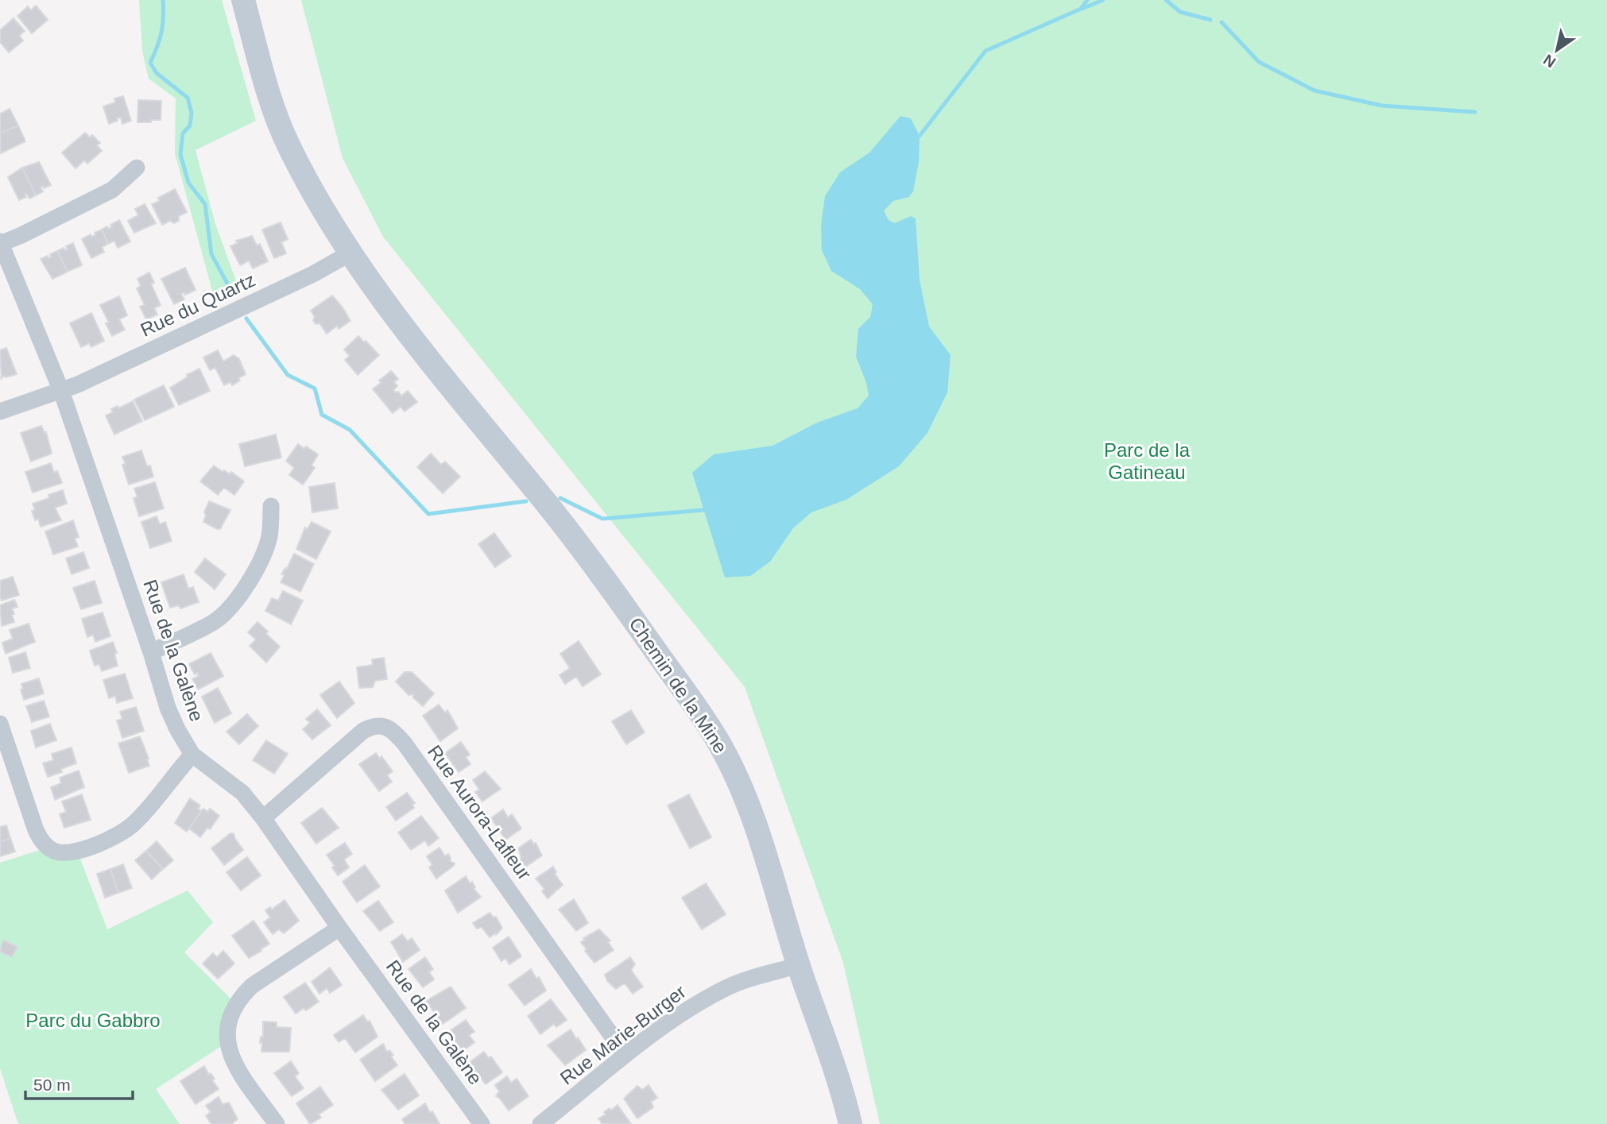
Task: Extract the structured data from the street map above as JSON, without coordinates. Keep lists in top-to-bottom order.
{
  "streets": {
    "street": [
      "Rue du Quartz",
      "Rue de la Galène",
      "Chemin de la Mine",
      "Rue Aurora-Lafleur",
      "Rue Marie-Burger"
    ]
  },
  "crossings": [
    ["Rue du Quartz", "Rue de la Galène"],
    ["Rue du Quartz", "Chemin de la Mine"],
    ["Rue de la Galène", "Rue Aurora-Lafleur"],
    ["Chemin de la Mine", "Rue Marie-Burger"],
    ["Rue Aurora-Lafleur", "Rue Marie-Burger"]
  ],
  "parks": ["Parc de la Gatineau", "Parc du Gabbro"],
  "scale_bar": "50 m",
  "north": "bottom left"
}
